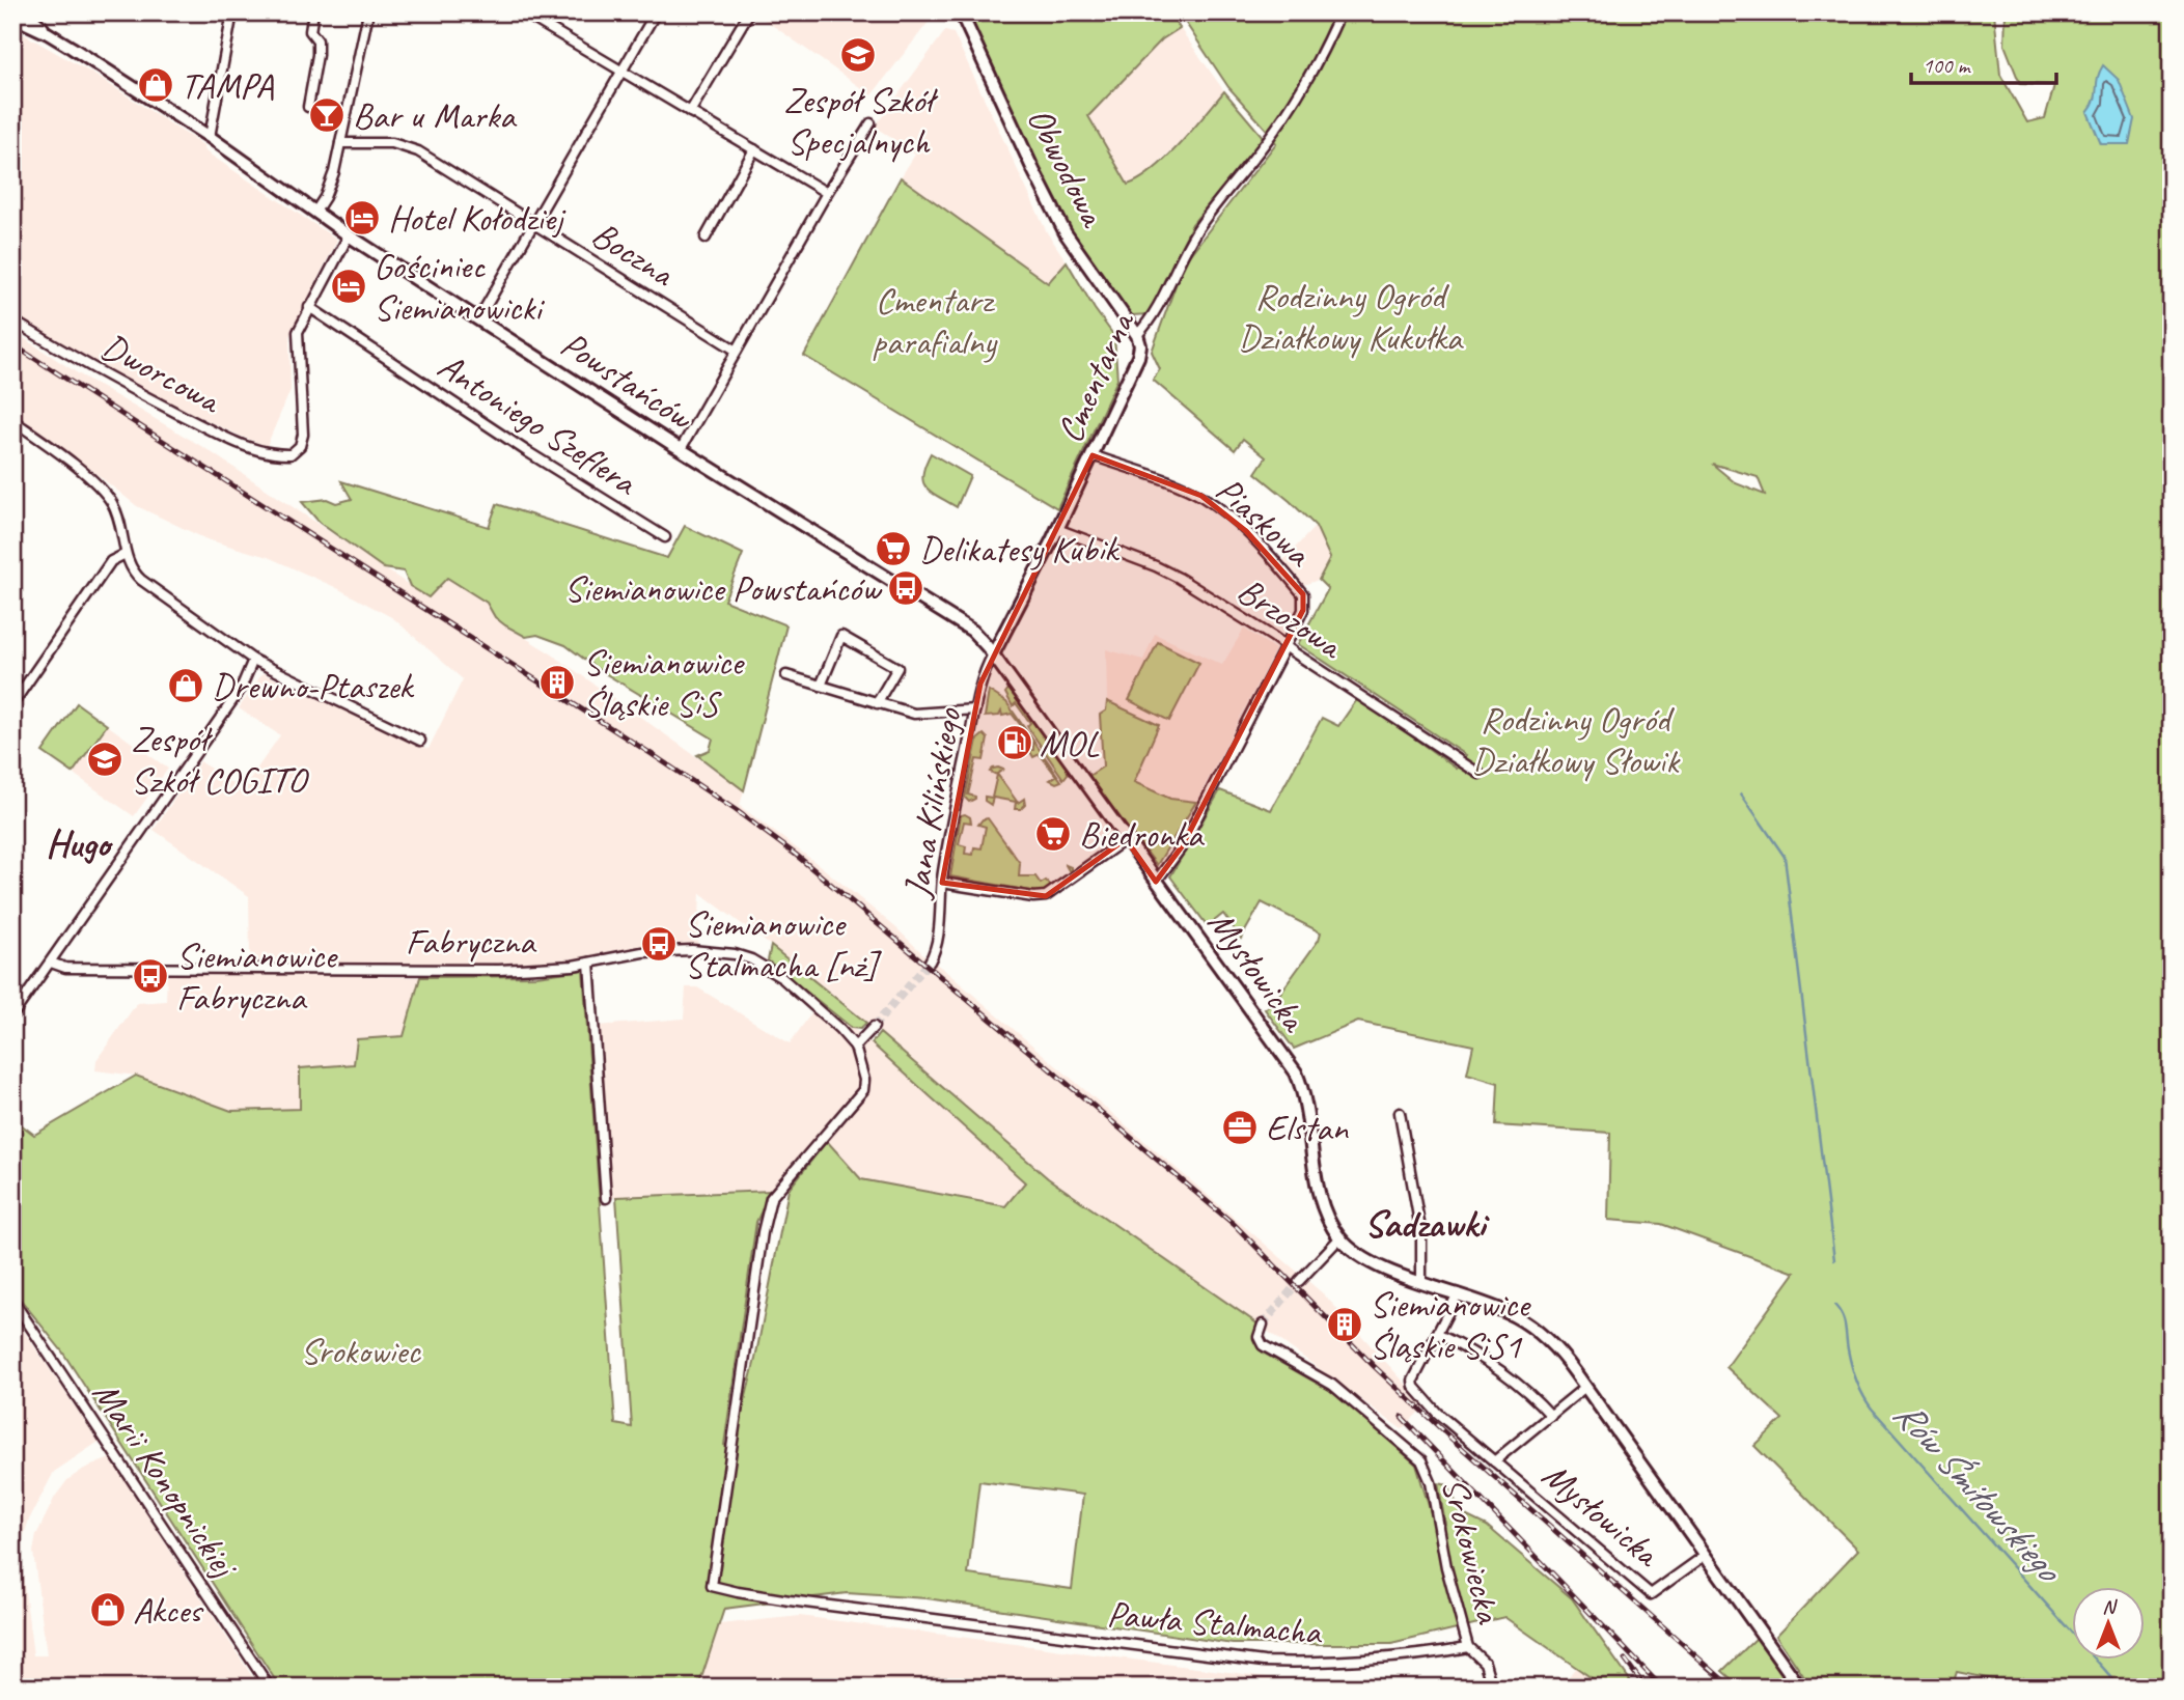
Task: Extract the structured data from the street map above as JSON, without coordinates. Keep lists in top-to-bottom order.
{
  "streets": {
    "street": [
      "Obwodowa",
      "Boczna",
      "Dworcowa",
      "Cmentarna",
      "Powstańców",
      "Antoniego Szeflera",
      "Piaskowa",
      "Brzozowa",
      "Jana Kilińskiego",
      "Fabryczna",
      "Mysłowicka",
      "Marii Konopnickiej",
      "Srokowiecka",
      "Pawła Stalmacha"
    ]
  },
  "crossings": [
    ["Obwodowa", "Cmentarna"],
    ["Dworcowa", "Antoniego Szeflera"],
    ["Cmentarna", "Powstańców"],
    ["Cmentarna", "Piaskowa"],
    ["Cmentarna", "Brzozowa"],
    ["Cmentarna", "Jana Kilińskiego"],
    ["Cmentarna", "Mysłowicka"],
    ["Powstańców", "Jana Kilińskiego"],
    ["Powstańców", "Mysłowicka"],
    ["Piaskowa", "Brzozowa"],
    ["Jana Kilińskiego", "Mysłowicka"],
    ["Fabryczna", "Pawła Stalmacha"],
    ["Srokowiecka", "Pawła Stalmacha"]
  ],
  "districts": ["Hugo", "Sadzawki"],
  "water": ["Rów Śmiłowskiego"],
  "parks": [
    "Rodzinny Ogród Działkowy Kukułka",
    "Cmentarz parafialny",
    "Rodzinny Ogród Działkowy Słowik",
    "Srokowiec"
  ],
  "places": {
    "school or university": ["Zespół Szkół Specjalnych", "Zespół Szkół COGITO"],
    "shop": ["TAMPA", "Drewno-Ptaszek", "Akces"],
    "bar": ["Bar u Marka"],
    "hotel": ["Hotel Kołodziej", "Gościniec Siemianowicki"],
    "supermarket": ["Delikatesy Kubik", "Biedronka"],
    "bus stop": ["Siemianowice Powstańców", "Siemianowice Stalmacha [nż]", "Siemianowice Fabryczna"],
    "building": ["Siemianowice Śląskie SiS", "Siemianowice Śląskie SiS1"],
    "fuel station": ["MOL"],
    "office": ["Elstan"]
  },
  "scale_bar": "100 m",
  "north": "top"
}
